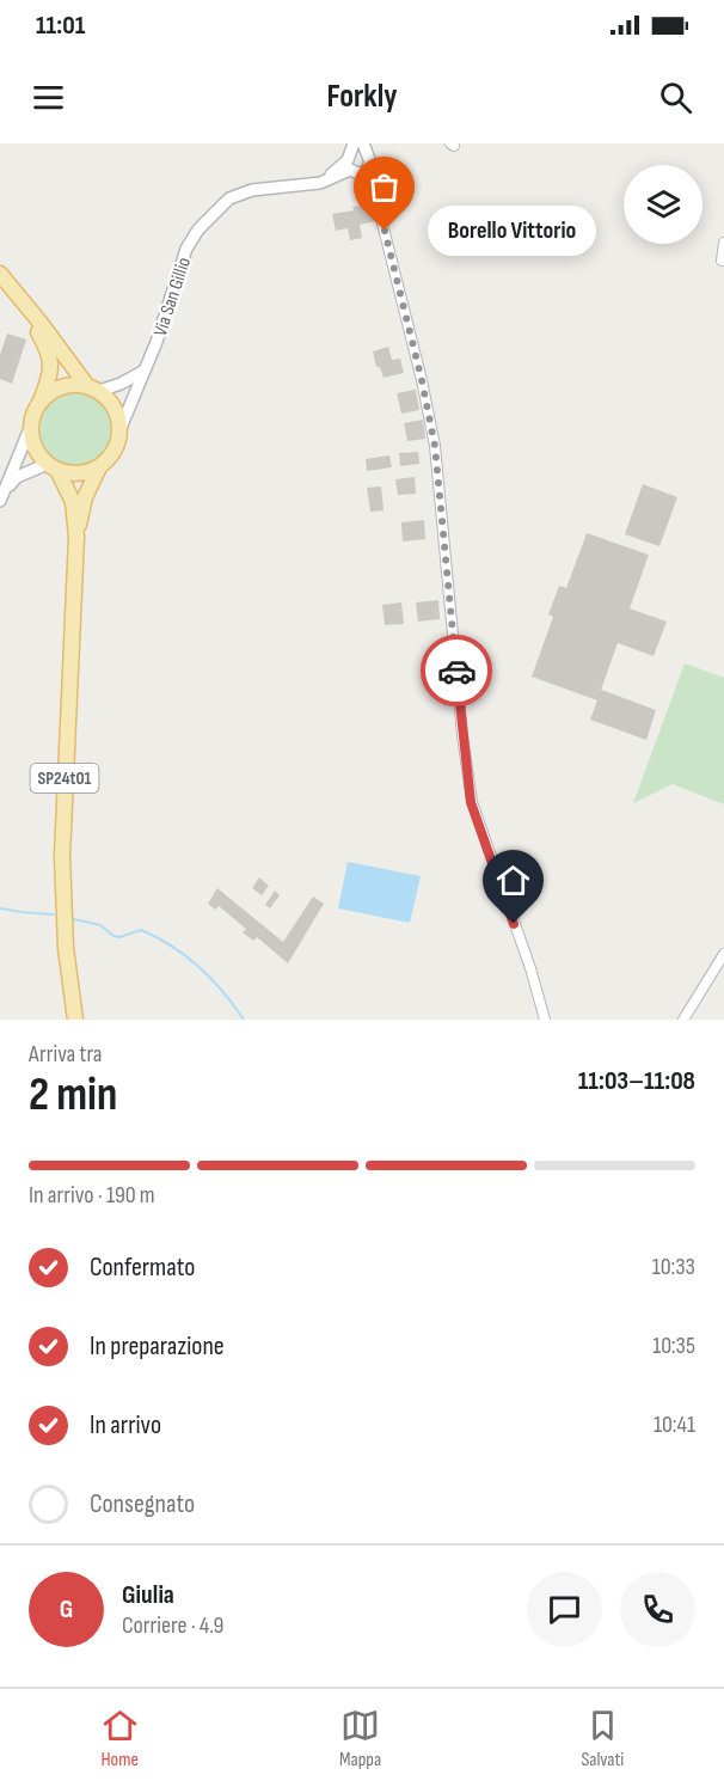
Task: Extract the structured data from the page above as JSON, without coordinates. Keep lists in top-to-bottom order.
{
  "streets": {
    "main road": ["SP24t01"],
    "street": ["Via San Gillio"]
  },
  "crossings": [
    ["Via San Gillio", "SP24t01"]
  ],
  "places": ["Borello Vittorio"],
  "page": {
    "status": "11:01",
    "header": "Forkly",
    "bubble": "Borello Vittorio",
    "heading": ["2 min", "Arriva tra", "11:03–11:08"],
    "panel": ["Giulia", "Corriere · 4.9"],
    "bar": "In arrivo · 190 m",
    "list": [
      ["Confermato", "10:33"],
      ["In preparazione", "10:35"],
      ["In arrivo", "10:41"],
      "Consegnato"
    ],
    "round": "G",
    "tabs": ["Home", "Mappa", "Salvati"]
  }
}
